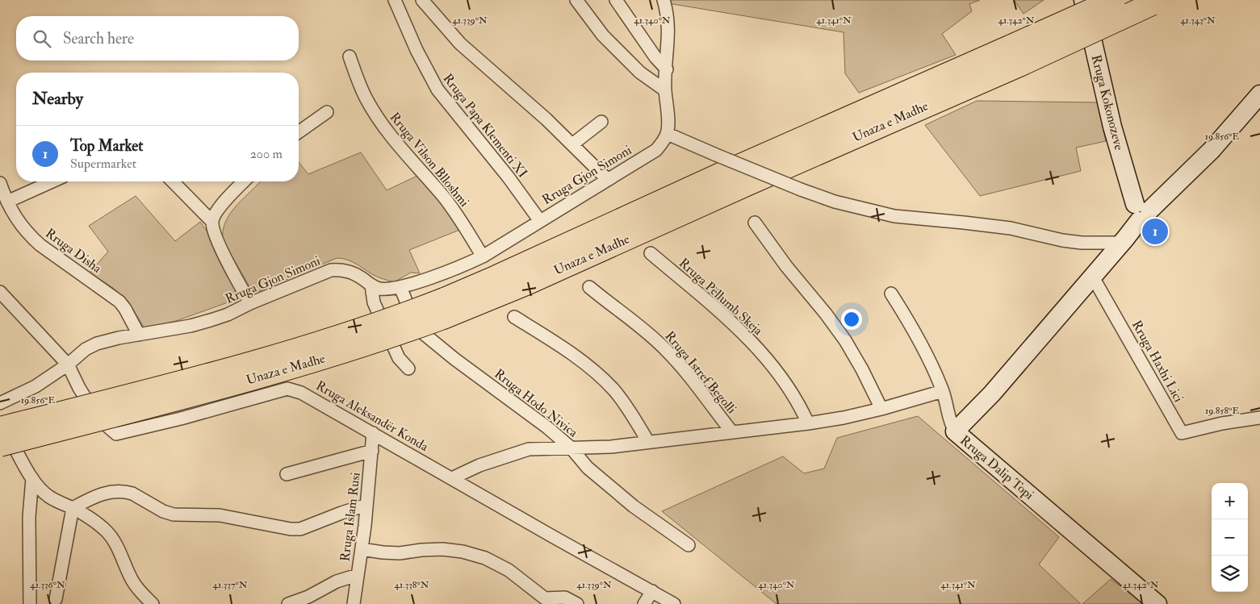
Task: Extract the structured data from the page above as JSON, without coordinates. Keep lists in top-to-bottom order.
{
  "streets": {
    "highway": ["Unaza e Madhe"],
    "street": [
      "Rruga Kokonozeve",
      "Rruga Papa Klementi XI",
      "Rruga Vilson Blloshmi",
      "Rruga Gjon Simoni",
      "Rruga Disha",
      "Rruga Pëllumb Skeja",
      "Rruga Haxhi Lici",
      "Rruga Istref Begolli",
      "Rruga Hodo Nivica",
      "Rruga Aleksandër Konda",
      "Rruga Dalip Topi",
      "Rruga Islam Rusi"
    ]
  },
  "crossings": [
    ["Rruga Kokonozeve", "Unaza e Madhe"],
    ["Rruga Kokonozeve", "Rruga Dalip Topi"],
    ["Rruga Papa Klementi XI", "Rruga Gjon Simoni"],
    ["Rruga Vilson Blloshmi", "Rruga Gjon Simoni"],
    ["Rruga Gjon Simoni", "Rruga Disha"],
    ["Rruga Gjon Simoni", "Rruga Hodo Nivica"],
    ["Rruga Gjon Simoni", "Rruga Aleksandër Konda"],
    ["Rruga Haxhi Lici", "Rruga Dalip Topi"],
    ["Rruga Aleksandër Konda", "Rruga Islam Rusi"]
  ],
  "page": {
    "search": "Search here",
    "heading": "Nearby",
    "list": [
      {
        "mark": "1",
        "name": "Top Market",
        "note": "Supermarket",
        "value": "200 m"
      }
    ],
    "pins": "1",
    "map_buttons": ["+", "−"]
  },
  "coordinates": [
    "41.339°N",
    "41.340°N",
    "41.341°N",
    "41.342°N",
    "41.343°N",
    "19.856°E",
    "19.858°E",
    "41.336°N",
    "41.337°N",
    "41.338°N"
  ]
}
